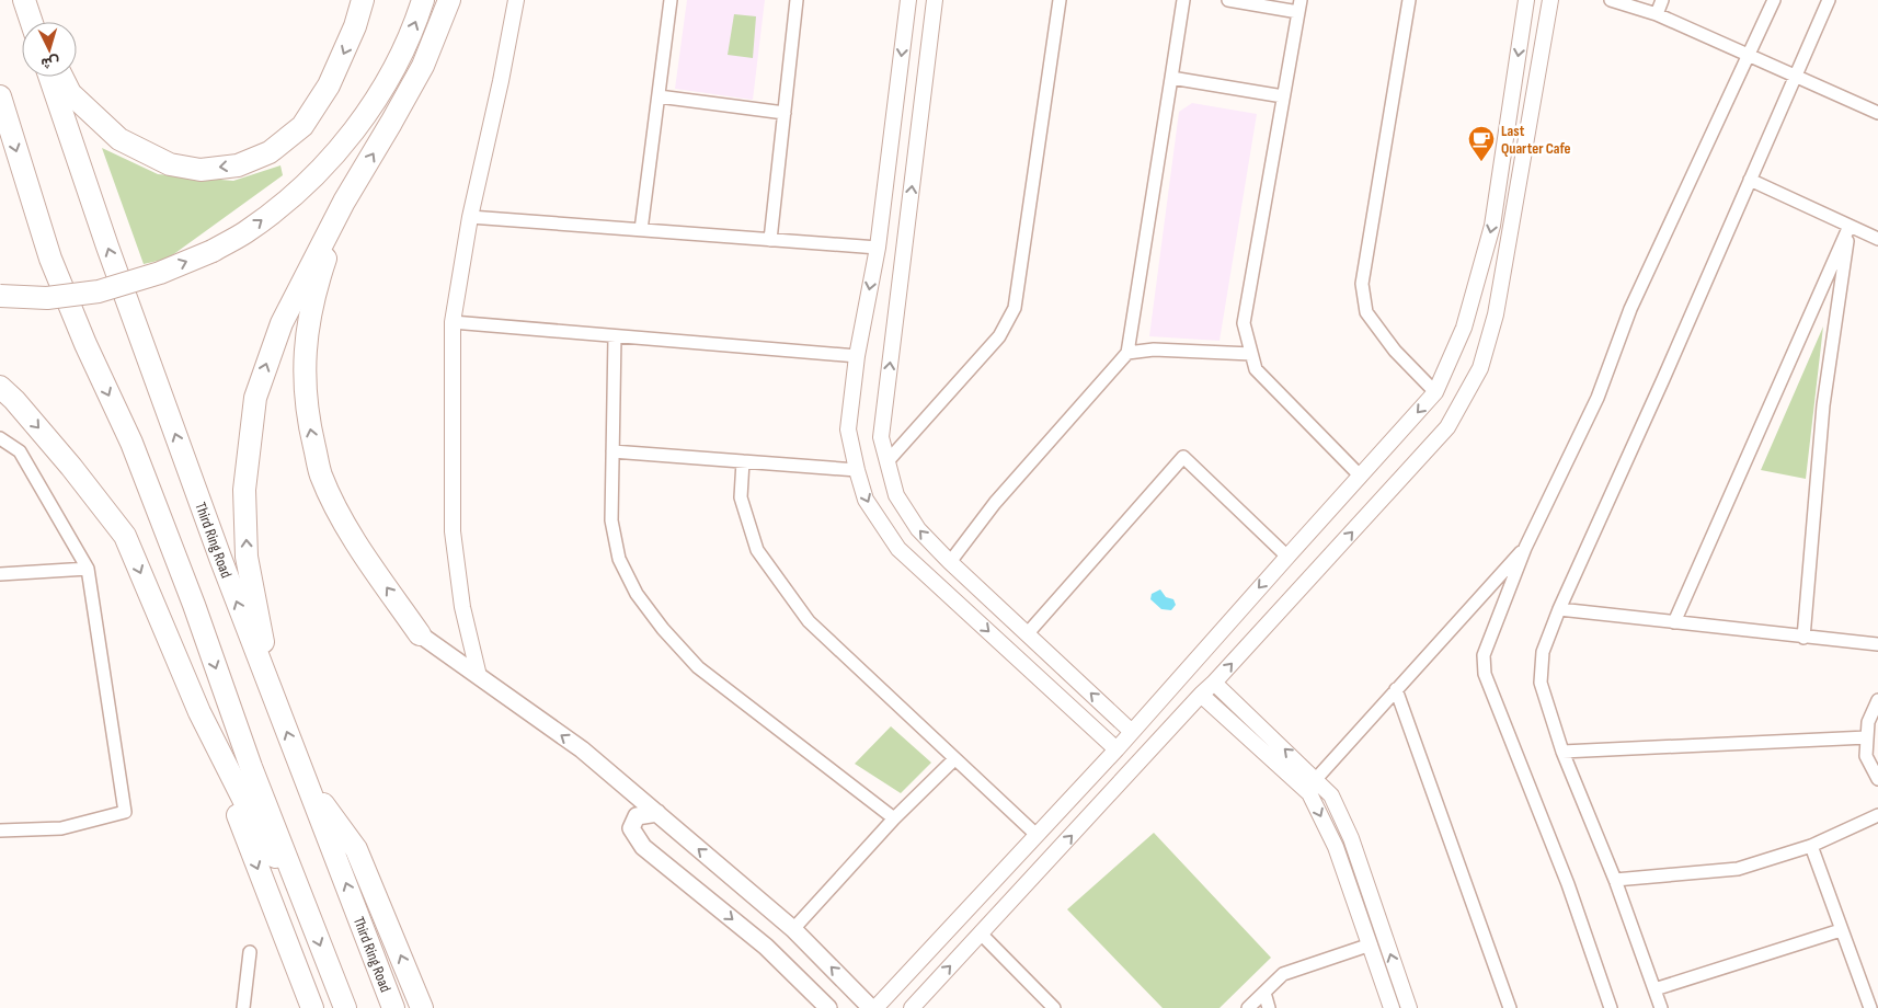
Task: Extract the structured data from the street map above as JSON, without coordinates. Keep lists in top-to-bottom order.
{
  "streets": {
    "highway": ["Third Ring Road"]
  },
  "places": {
    "cafe": ["Last Quarter Cafe"]
  },
  "north": "bottom"
}
